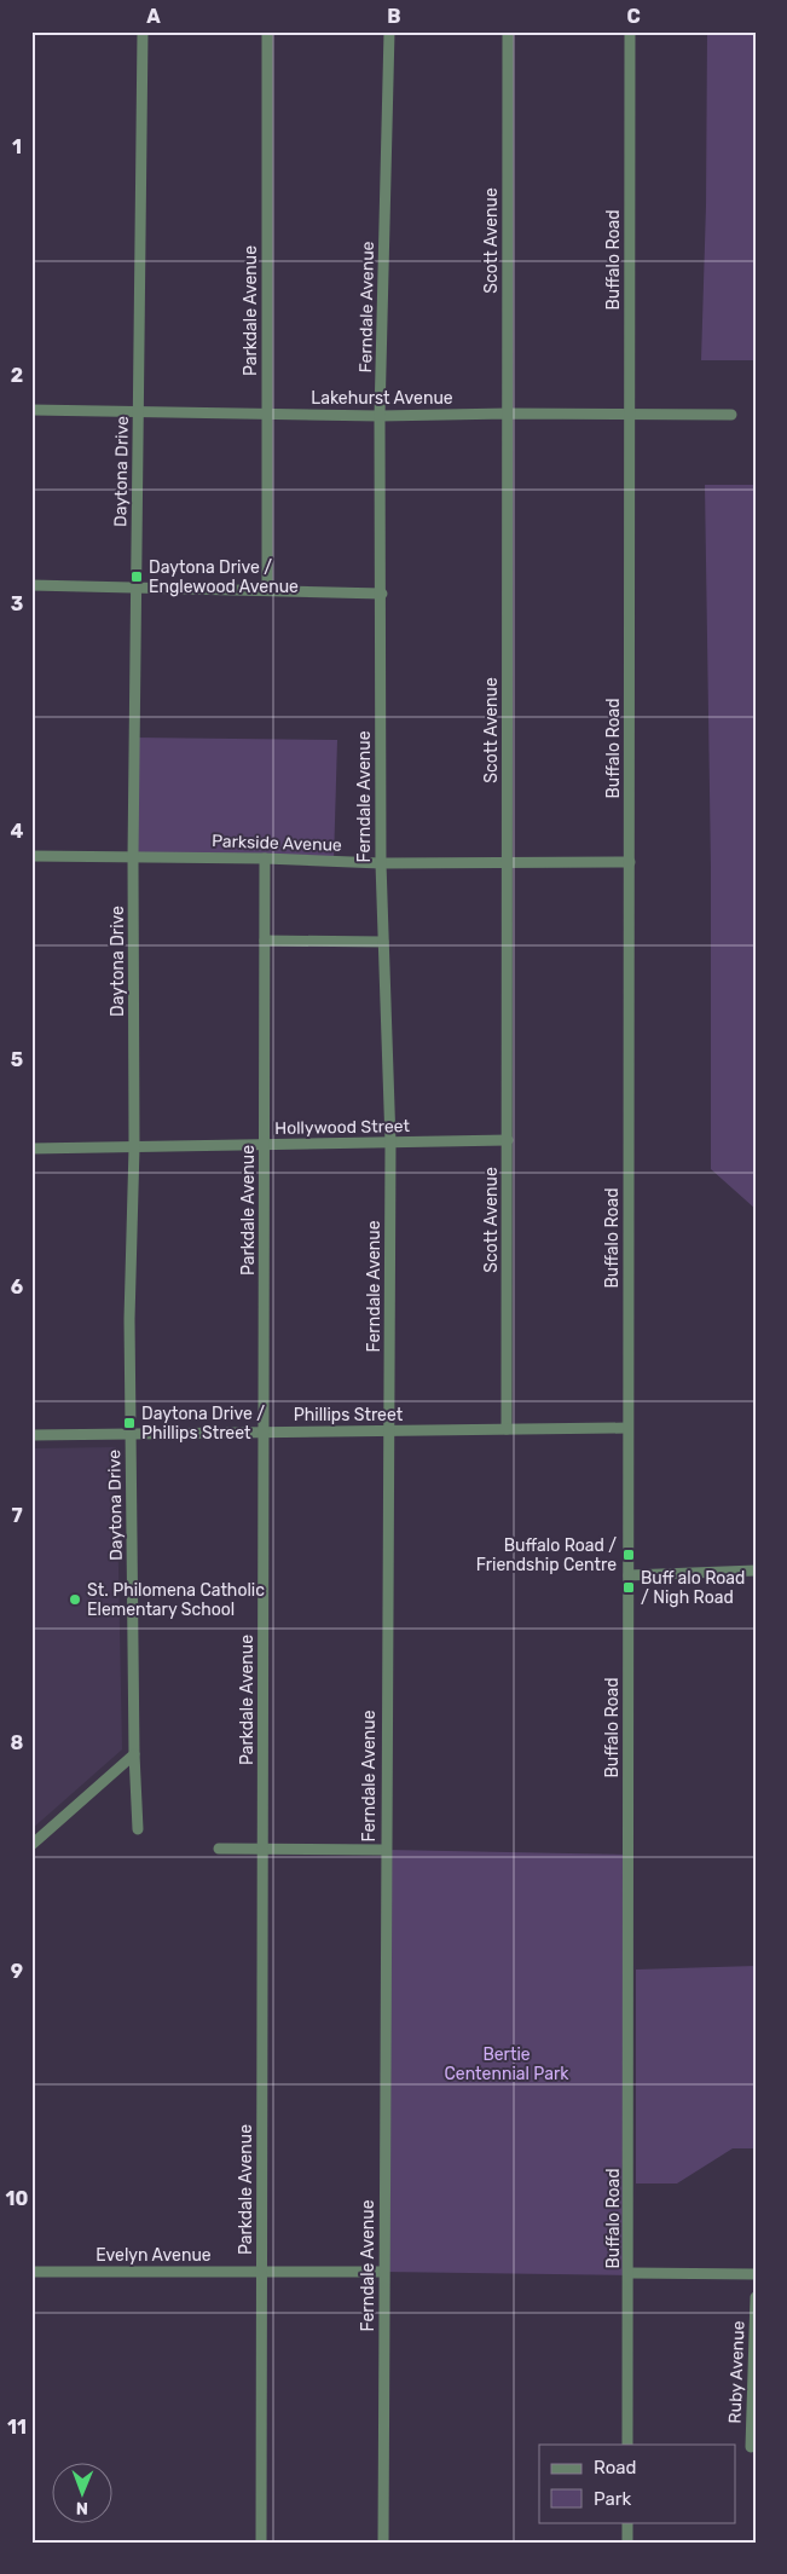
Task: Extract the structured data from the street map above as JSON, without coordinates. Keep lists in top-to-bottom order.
{
  "streets": {
    "street": [
      "Scott Avenue",
      "Buffalo Road",
      "Ferndale Avenue",
      "Parkdale Avenue",
      "Lakehurst Avenue",
      "Daytona Drive",
      "Parkside Avenue",
      "Hollywood Street",
      "Phillips Street",
      "Evelyn Avenue",
      "Ruby Avenue"
    ]
  },
  "crossings": [
    ["Scott Avenue", "Lakehurst Avenue"],
    ["Scott Avenue", "Parkside Avenue"],
    ["Scott Avenue", "Hollywood Street"],
    ["Scott Avenue", "Phillips Street"],
    ["Buffalo Road", "Lakehurst Avenue"],
    ["Buffalo Road", "Parkside Avenue"],
    ["Buffalo Road", "Phillips Street"],
    ["Ferndale Avenue", "Lakehurst Avenue"],
    ["Ferndale Avenue", "Parkside Avenue"],
    ["Ferndale Avenue", "Hollywood Street"],
    ["Ferndale Avenue", "Phillips Street"],
    ["Ferndale Avenue", "Evelyn Avenue"],
    ["Parkdale Avenue", "Lakehurst Avenue"],
    ["Parkdale Avenue", "Parkside Avenue"],
    ["Parkdale Avenue", "Hollywood Street"],
    ["Parkdale Avenue", "Phillips Street"],
    ["Parkdale Avenue", "Evelyn Avenue"],
    ["Lakehurst Avenue", "Daytona Drive"],
    ["Daytona Drive", "Parkside Avenue"],
    ["Daytona Drive", "Hollywood Street"],
    ["Daytona Drive", "Phillips Street"]
  ],
  "parks": ["Bertie Centennial Park"],
  "places": {
    "transit": [
      "Daytona Drive / Englewood Avenue",
      "Daytona Drive / Phillips Street",
      "Buffalo Road / Friendship Centre",
      "Buff alo Road / Nigh Road"
    ],
    "other": ["St. Philomena Catholic Elementary School"]
  },
  "legend": ["Road", "Park"],
  "north": "bottom",
  "grid": {
    "columns": ["A", "B", "C"],
    "rows": [
      "1",
      "2",
      "3",
      "4",
      "5",
      "6",
      "7",
      "8",
      "9",
      "10",
      "11"
    ]
  }
}
